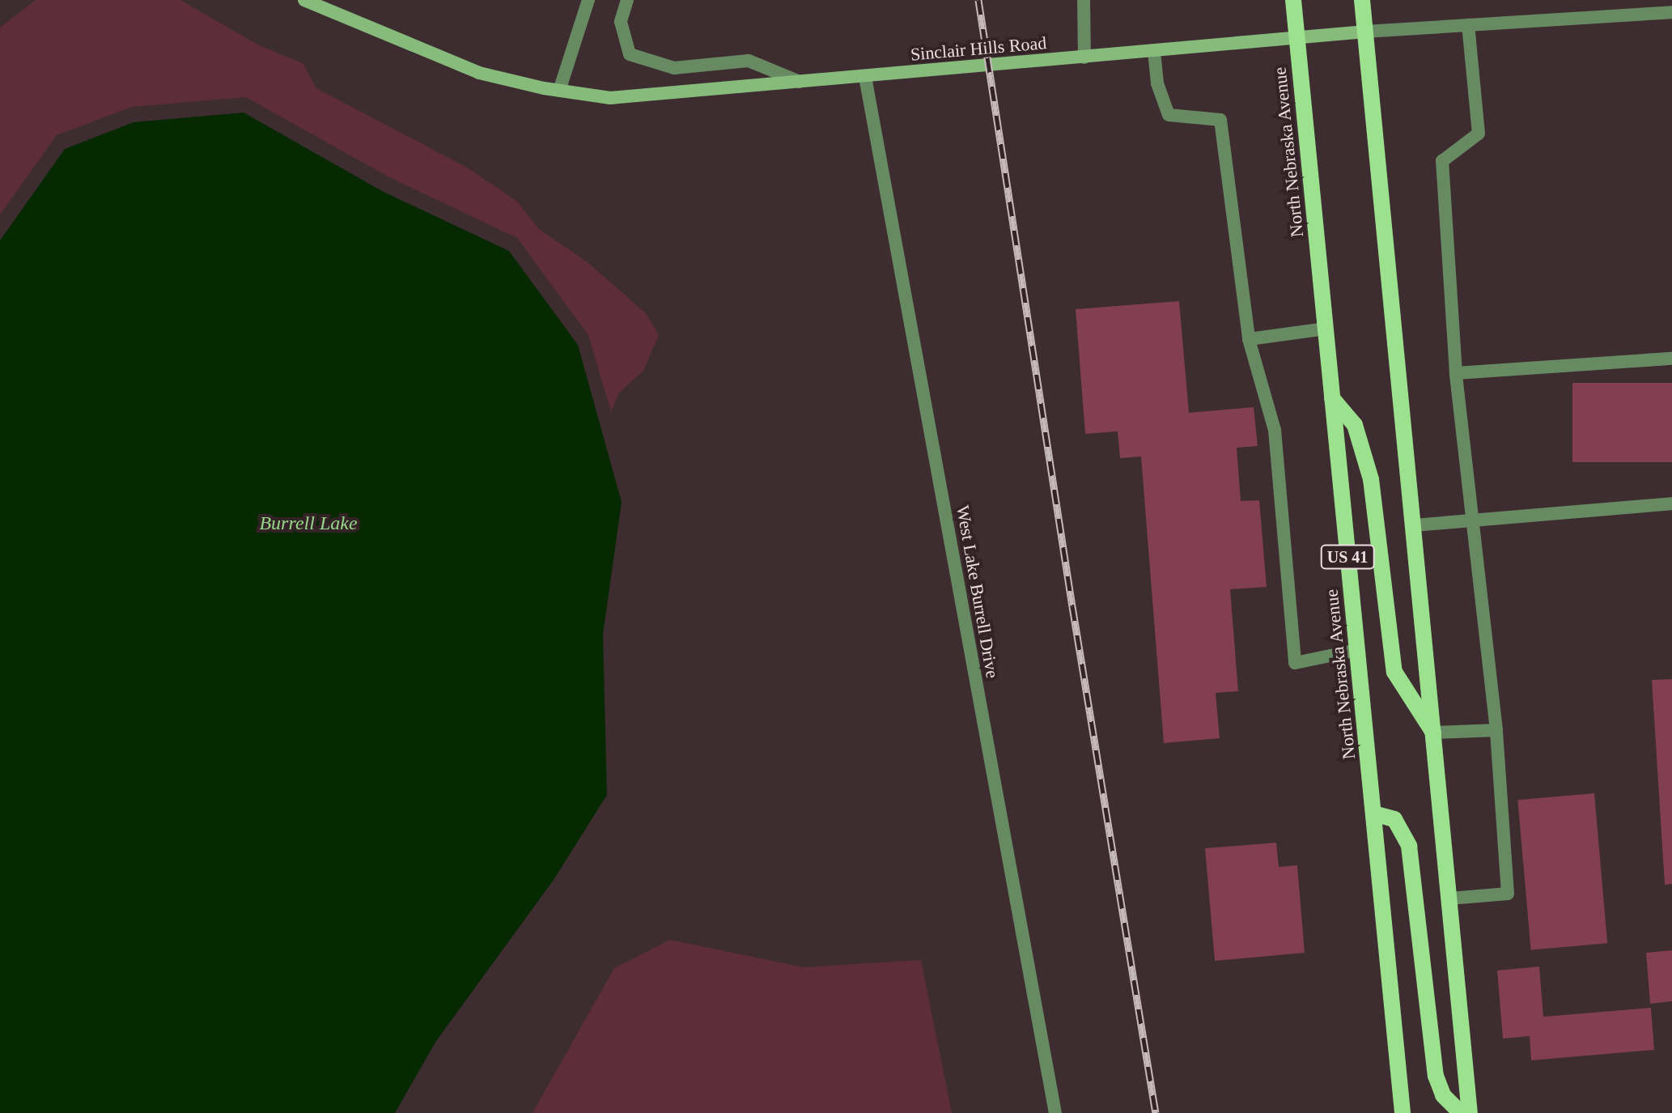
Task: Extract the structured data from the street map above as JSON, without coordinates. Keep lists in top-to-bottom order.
{
  "streets": {
    "main road": ["North Nebraska Avenue", "US 41"],
    "street": ["Sinclair Hills Road", "West Lake Burrell Drive"]
  },
  "crossings": [
    ["Sinclair Hills Road", "North Nebraska Avenue"],
    ["Sinclair Hills Road", "West Lake Burrell Drive"]
  ],
  "water": ["Burrell Lake"]
}
